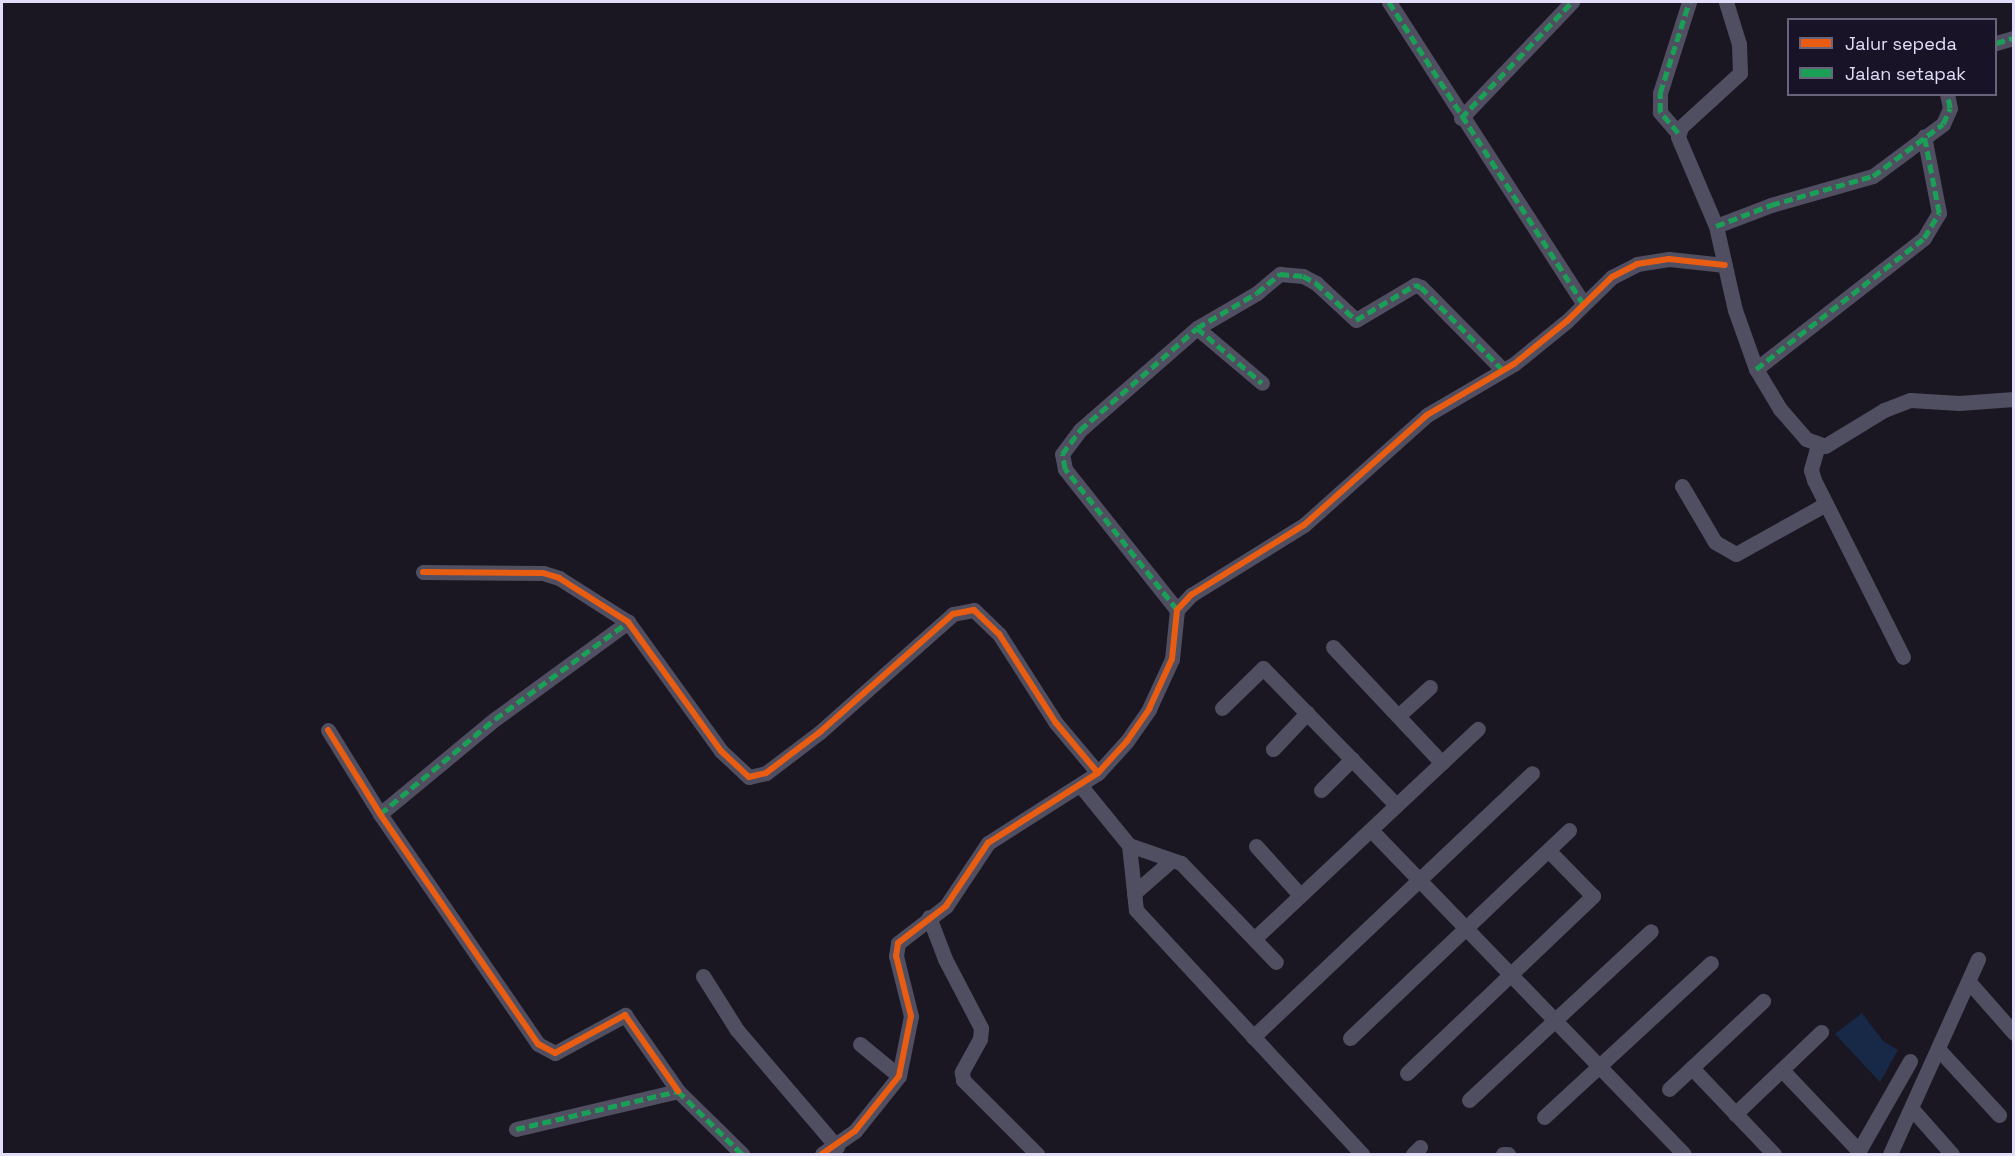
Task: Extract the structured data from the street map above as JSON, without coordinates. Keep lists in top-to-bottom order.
{
  "legend": ["Jalur sepeda", "Jalan setapak"]
}
